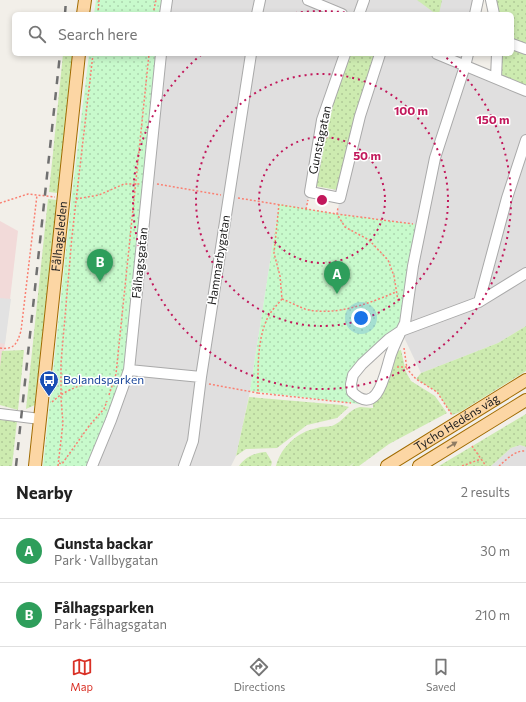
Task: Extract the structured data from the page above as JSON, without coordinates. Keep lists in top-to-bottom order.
{
  "streets": {
    "main road": ["Fålhagsleden", "Tycho Hedéns väg"],
    "street": ["Gunstagatan", "Hammarbygatan", "Fålhagsgatan"]
  },
  "places": {
    "bus stop": ["Bolandsparken"]
  },
  "page": {
    "search": "Search here",
    "pins": ["B", "A"],
    "heading": ["Nearby", "2 results"],
    "list": [
      {
        "mark": "A",
        "name": "Gunsta backar",
        "note": "Park · Vallbygatan",
        "value": "30 m"
      },
      {
        "mark": "B",
        "name": "Fålhagsparken",
        "note": "Park · Fålhagsgatan",
        "value": "210 m"
      }
    ],
    "nav": ["Map", "Directions", "Saved"]
  },
  "rings": ["100 m", "150 m", "50 m"]
}
